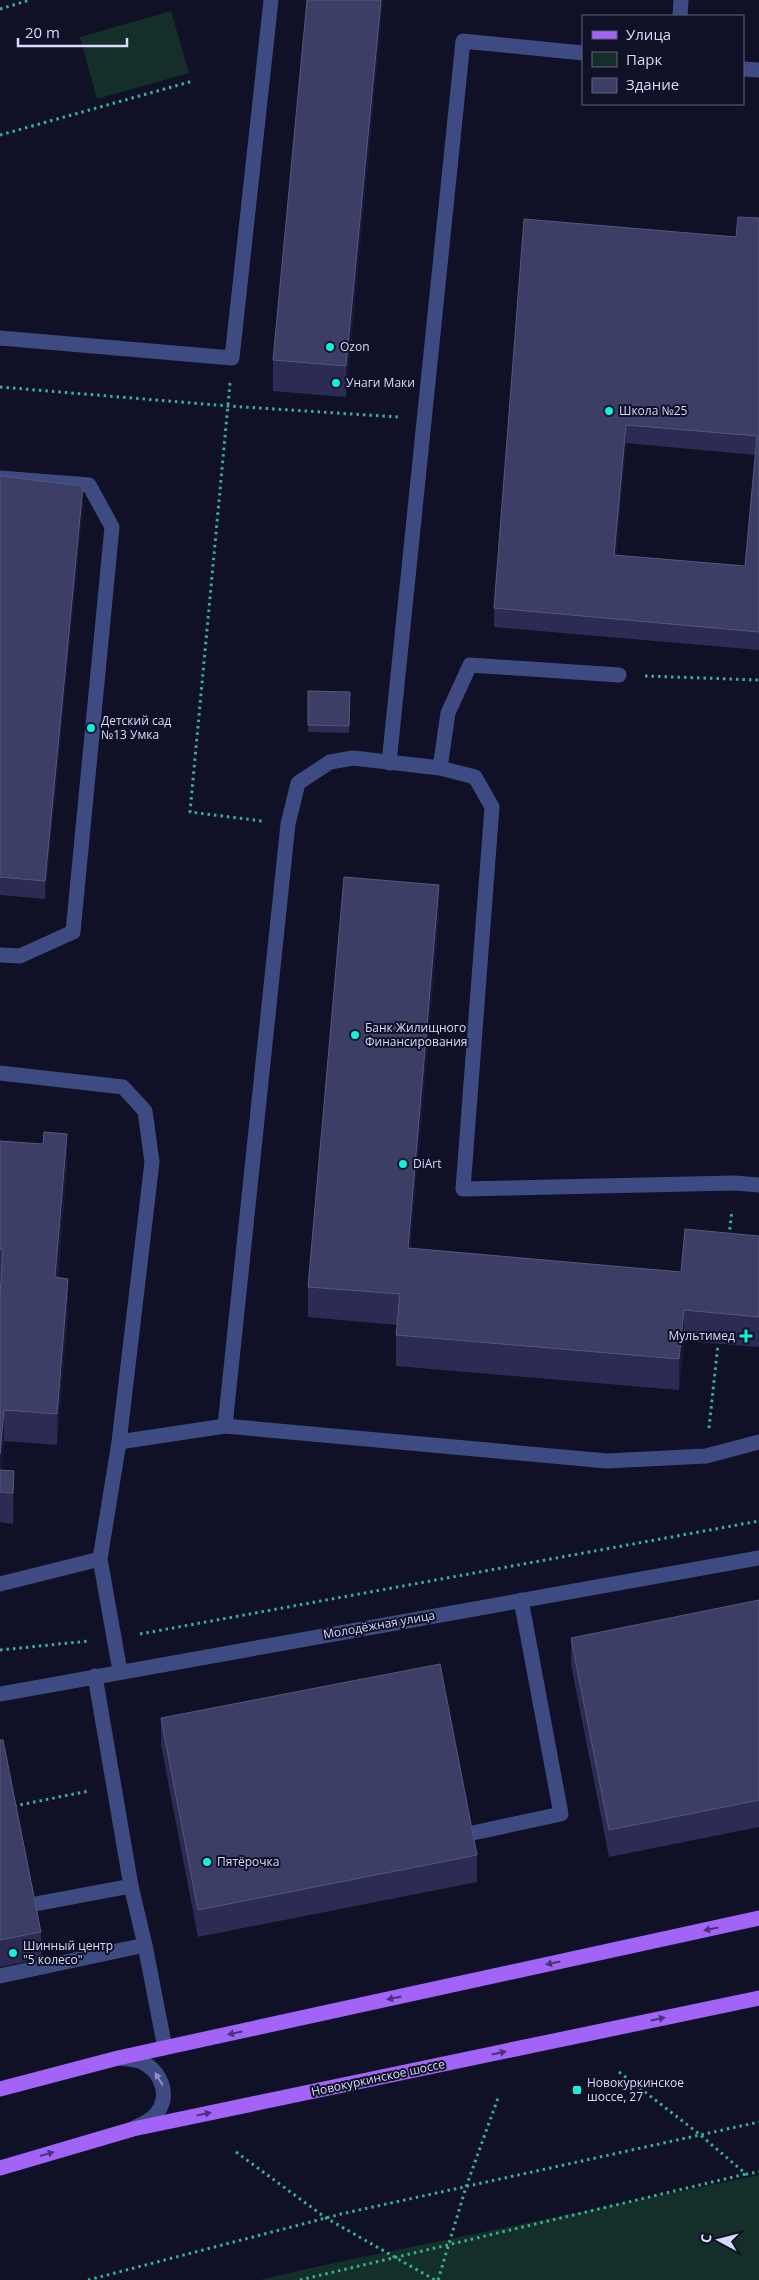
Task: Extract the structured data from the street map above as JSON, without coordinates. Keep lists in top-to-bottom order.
{
  "streets": {
    "main road": ["Новокуркинское шоссе"],
    "street": ["Молодёжная улица"]
  },
  "places": {
    "other": [
      "Ozon",
      "Унаги Маки",
      "Школа №25",
      "Детский сад №13 Умка",
      "Банк Жилищного Финансирования",
      "DiArt",
      "Пятёрочка",
      "Шинный центр \"5 колесо\""
    ],
    "health": ["Мультимед"],
    "transit": ["Новокуркинское шоссе, 27"]
  },
  "legend": ["Улица", "Парк", "Здание"],
  "scale_bar": "20 m",
  "north": "left"
}
